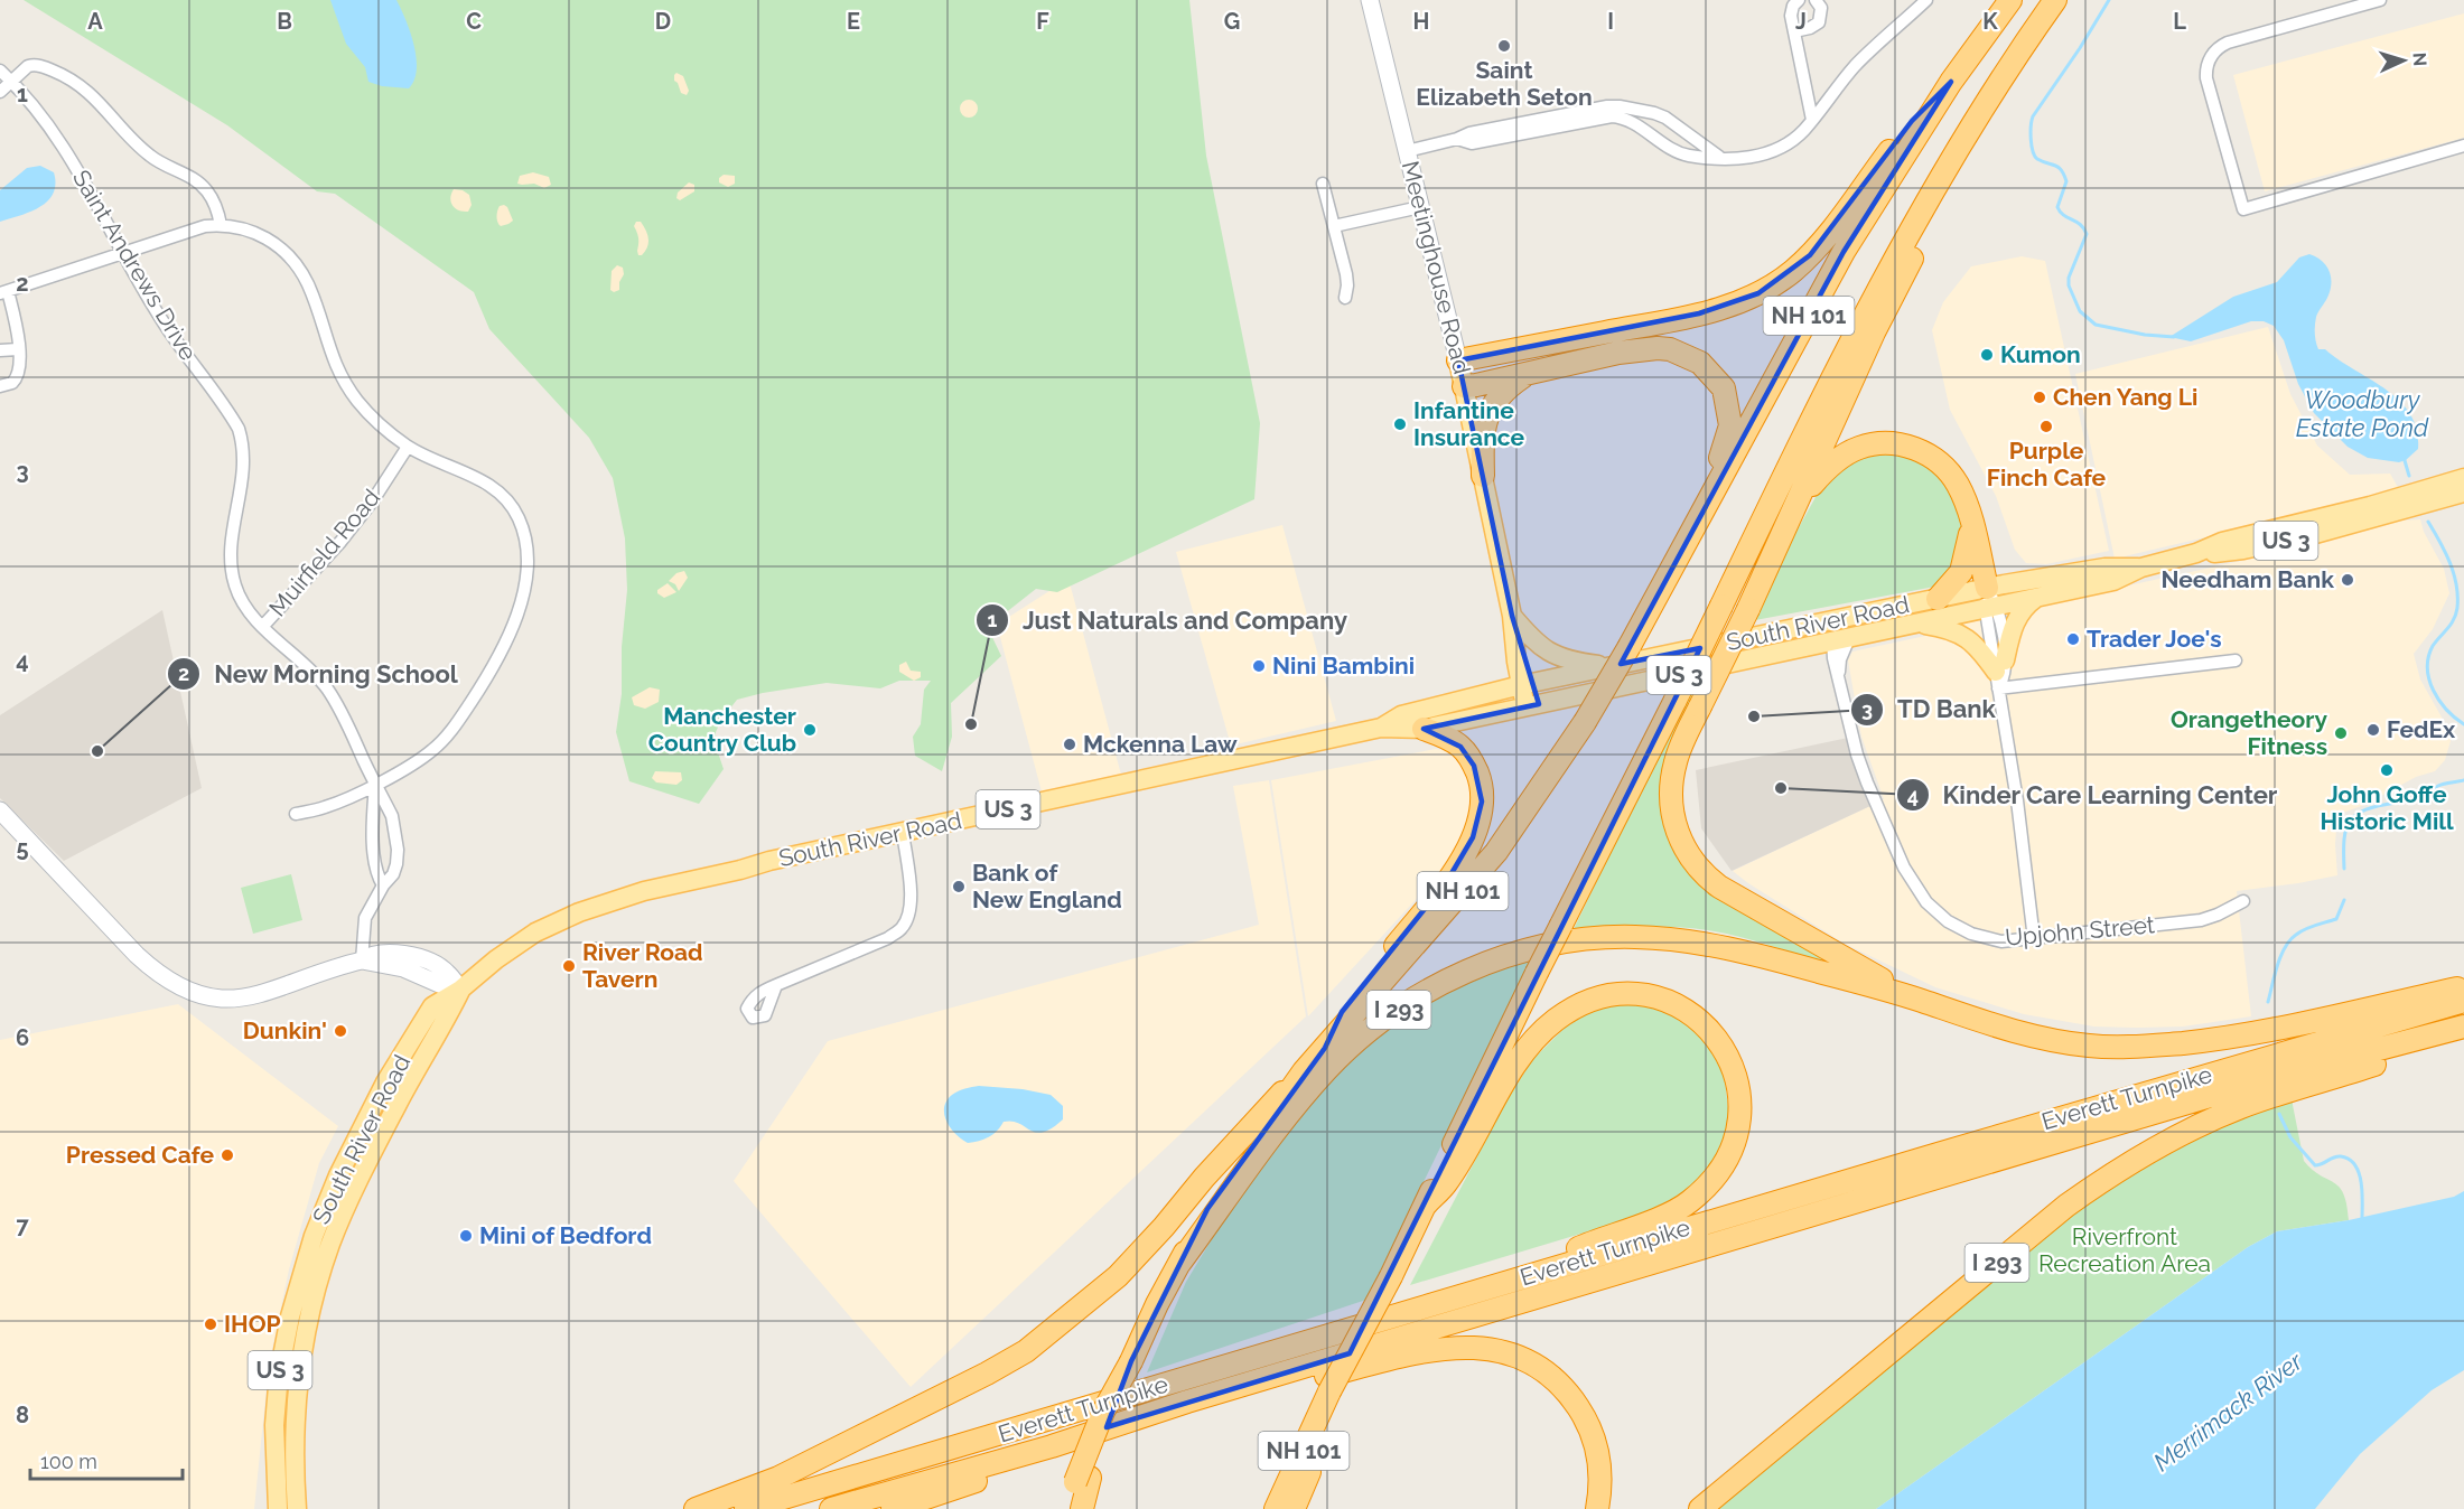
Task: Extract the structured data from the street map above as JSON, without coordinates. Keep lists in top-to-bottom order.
{
  "streets": {
    "highway": ["NH 101", "I 293", "Everett Turnpike"],
    "main road": ["Meetinghouse Road", "US 3", "South River Road"],
    "street": ["Saint Andrews Drive", "Muirfield Road", "Upjohn Street"]
  },
  "crossings": [
    ["Saint Andrews Drive", "Muirfield Road"],
    ["Meetinghouse Road", "South River Road"],
    ["NH 101", "I 293"],
    ["South River Road", "Upjohn Street"]
  ],
  "water": ["Woodbury Estate Pond", "Merrimack River"],
  "parks": ["Riverfront Recreation Area"],
  "places": [
    "Saint Elizabeth Seton",
    "Kumon",
    "Chen Yang Li",
    "Infantine Insurance",
    "Purple Finch Cafe",
    "Needham Bank",
    "Trader Joe's",
    "Nini Bambini",
    "TD Bank",
    "Just Naturals and Company",
    "Manchester Country Club",
    "FedEx",
    "Orangetheory Fitness",
    "Mckenna Law",
    "New Morning School",
    "John Goffe Historic Mill",
    "Kinder Care Learning Center",
    "Bank of New England",
    "River Road Tavern",
    "Dunkin'",
    "Pressed Cafe",
    "Mini of Bedford",
    "IHOP"
  ],
  "scale_bar": "100 m",
  "north": "right",
  "grid": {
    "columns": [
      "A",
      "B",
      "C",
      "D",
      "E",
      "F",
      "G",
      "H",
      "I",
      "J",
      "K",
      "L"
    ],
    "rows": [
      "1",
      "2",
      "3",
      "4",
      "5",
      "6",
      "7",
      "8"
    ]
  }
}
